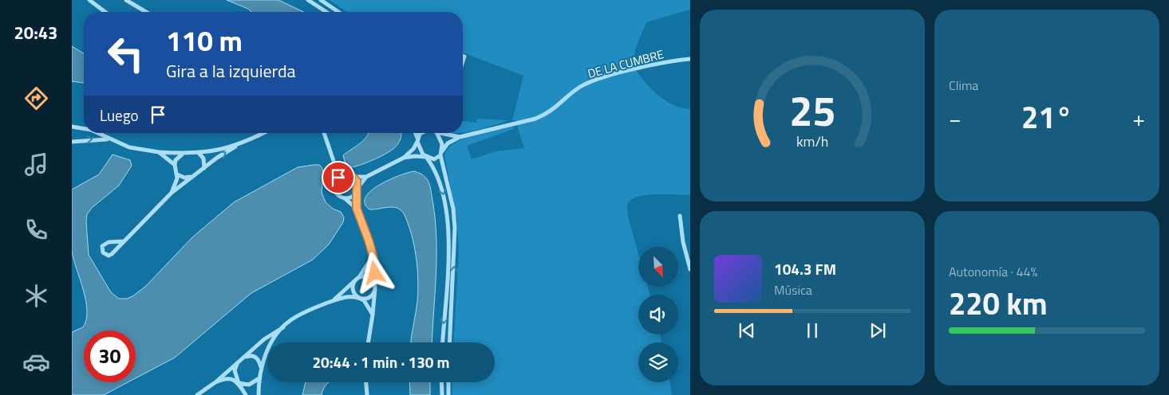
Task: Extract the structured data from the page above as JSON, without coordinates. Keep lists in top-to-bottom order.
{
  "streets": {
    "street": ["DE LA CUMBRE"]
  },
  "north": "bottom right",
  "page": {
    "tabs": "20:43",
    "tile": [
      "Clima",
      ["Autonomía · 44%", "220 km"]
    ],
    "turn": ["110 m", "Gira a la izquierda"],
    "then": "Luego",
    "heat": ["−", "21°", "+"],
    "song": ["104.3 FM", "Música"],
    "limit": "30",
    "trip": "20:44 · 1 min · 130 m",
    "gauge": ["25", "km/h"]
  }
}
